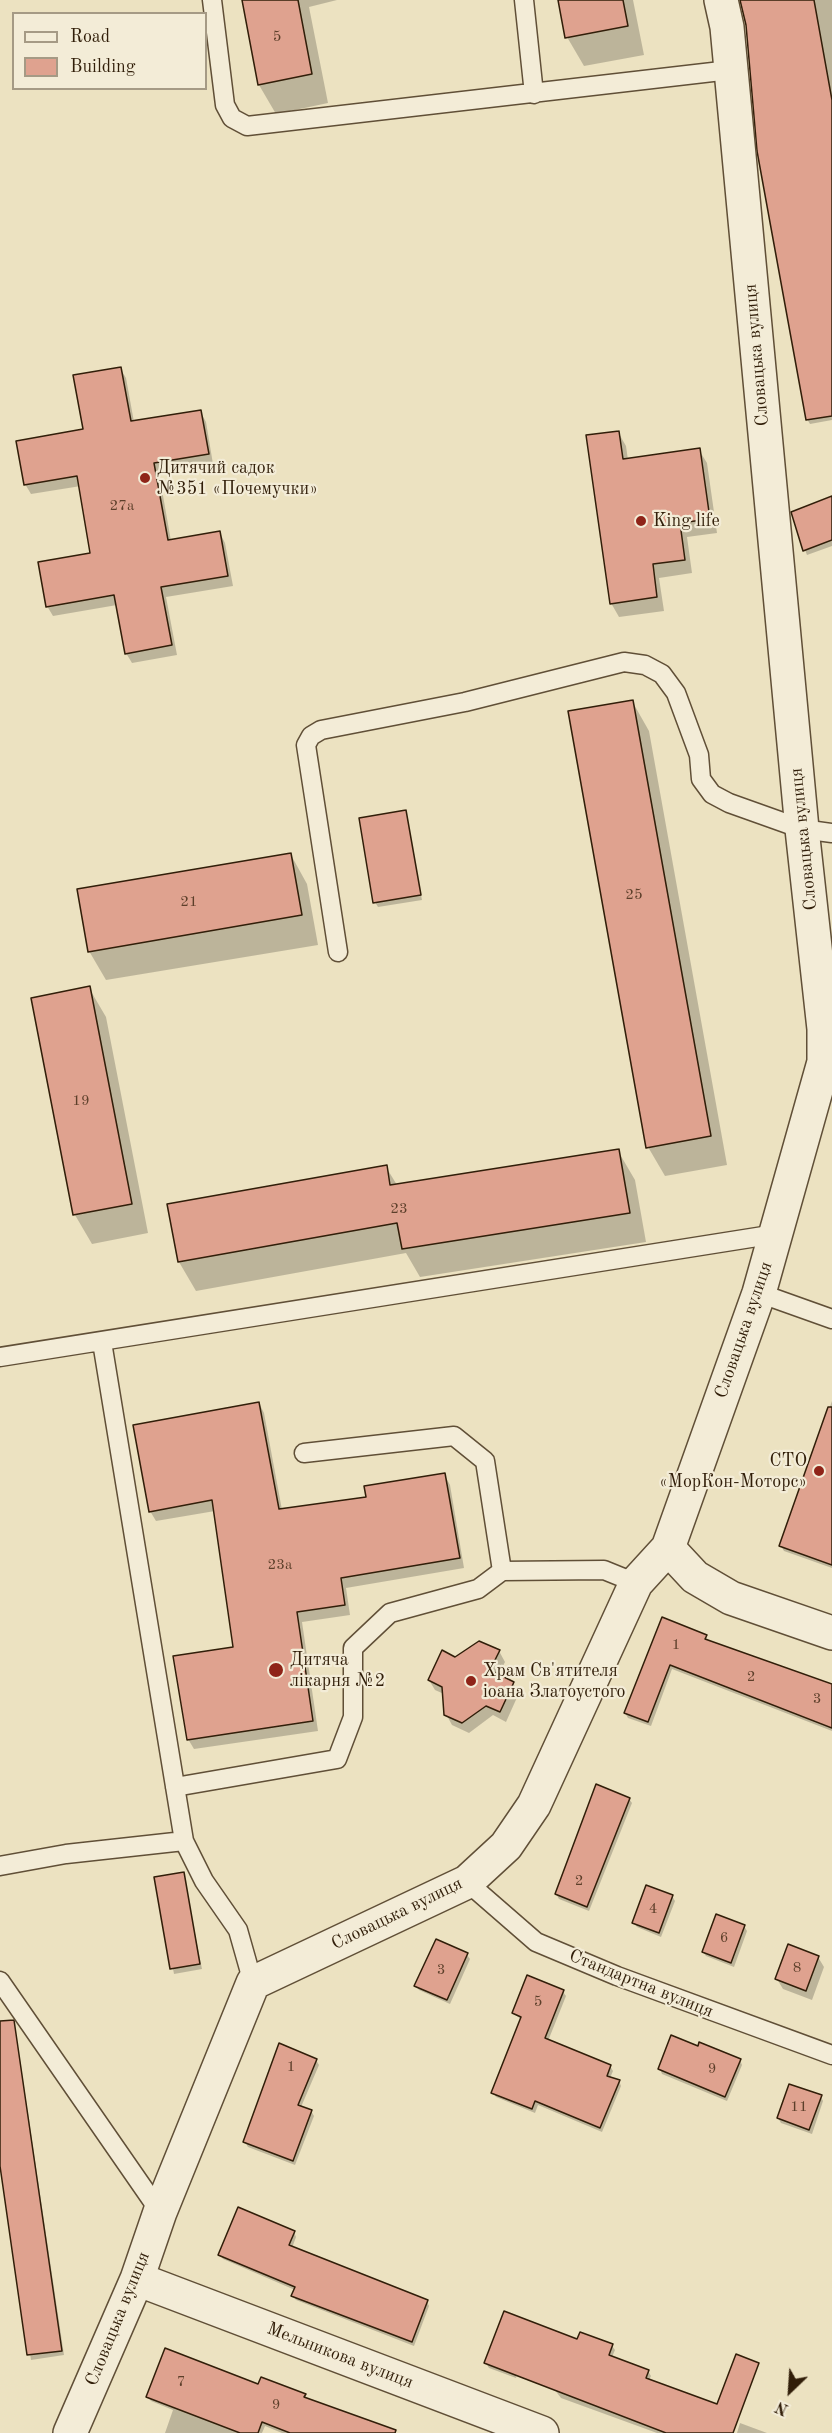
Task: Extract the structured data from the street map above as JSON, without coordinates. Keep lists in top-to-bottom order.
{
  "streets": {
    "street": ["Словацька вулиця", "Мельникова вулиця"],
    "lane": ["Стандартна вулиця"]
  },
  "crossings": [
    ["Словацька вулиця", "Стандартна вулиця"],
    ["Словацька вулиця", "Мельникова вулиця"]
  ],
  "places": [
    "Дитячий садок №351 «Почемучки»",
    "King life",
    "СТО «МорКон-Моторс»",
    "Дитяча лікарня №2",
    "Храм Св'ятителя іоана Златоустого"
  ],
  "house_numbers": [
    "5",
    "27а",
    "25",
    "21",
    "19",
    "23",
    "23а",
    "1",
    "2",
    "3",
    "2",
    "4",
    "6",
    "8",
    "3",
    "5",
    "1",
    "9",
    "11",
    "7",
    "9"
  ],
  "legend": ["Road", "Building"],
  "north": "bottom left"
}
